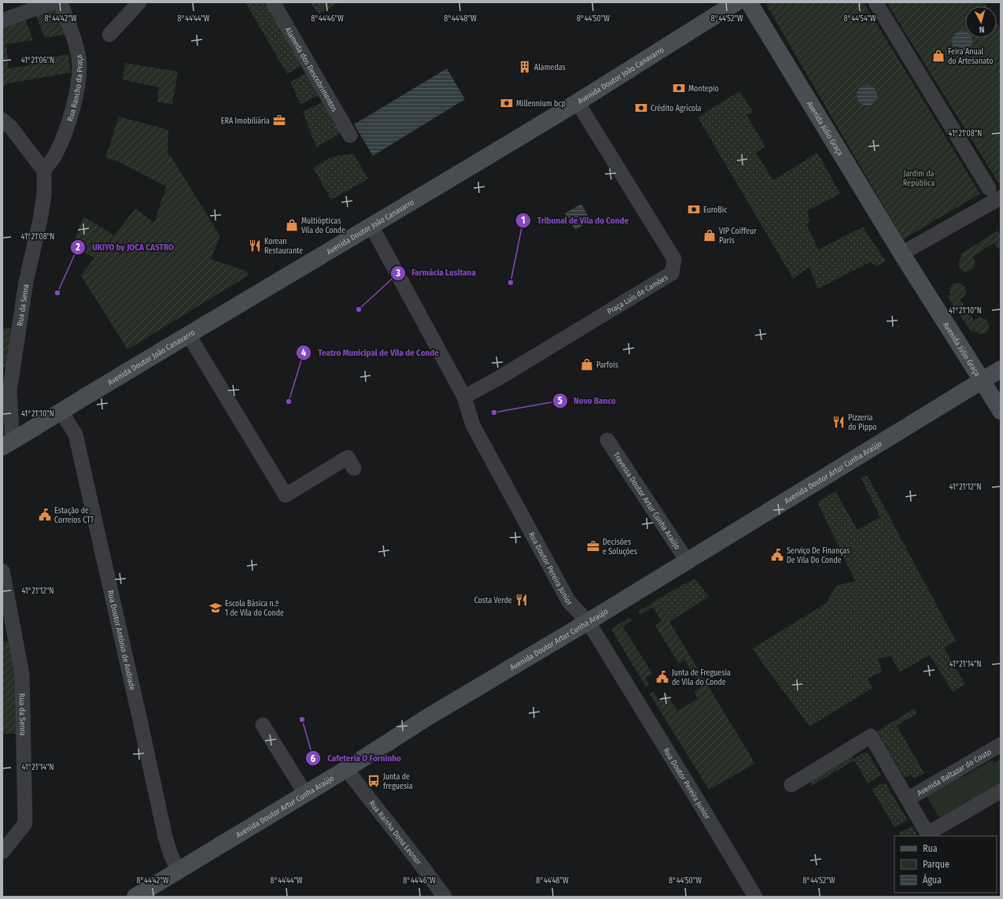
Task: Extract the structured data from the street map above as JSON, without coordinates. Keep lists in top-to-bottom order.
{
  "streets": {
    "street": [
      "Alameda dos Descobrimentos",
      "Avenida Doutor João Canavarro",
      "Rua Rancho da Praça",
      "Avenida Júlio Graça",
      "Praça Luís de Camões",
      "Rua da Senra",
      "Avenida Doutor Artur Cunha Araújo",
      "Travessa Doutor Artur Cunha Araújo",
      "Rua Doutor Pereira Junior",
      "Rua Doutor António de Andrade",
      "Avenida Baltazar do Couto",
      "Rua Rainha Dona Leonor"
    ]
  },
  "crossings": [
    ["Avenida Doutor João Canavarro", "Praça Luís de Camões"],
    ["Avenida Doutor João Canavarro", "Rua da Senra"],
    ["Avenida Doutor João Canavarro", "Rua Doutor Pereira Junior"],
    ["Avenida Doutor João Canavarro", "Rua Doutor António de Andrade"],
    ["Rua Rancho da Praça", "Rua da Senra"],
    ["Avenida Júlio Graça", "Avenida Doutor Artur Cunha Araújo"],
    ["Praça Luís de Camões", "Rua Doutor Pereira Junior"],
    ["Avenida Doutor Artur Cunha Araújo", "Travessa Doutor Artur Cunha Araújo"],
    ["Avenida Doutor Artur Cunha Araújo", "Rua Doutor Pereira Junior"],
    ["Avenida Doutor Artur Cunha Araújo", "Rua Doutor António de Andrade"],
    ["Avenida Doutor Artur Cunha Araújo", "Rua Rainha Dona Leonor"]
  ],
  "parks": ["Jardim da República"],
  "places": {
    "shop": [
      "Feira Anual do Artesanato",
      "Multiópticas Vila do Conde",
      "VIP Coiffeur Paris",
      "Parfois"
    ],
    "building": ["Alamedas"],
    "bank": [
      "Montepio",
      "Millennium bcp",
      "Crédito Agrícola",
      "EuroBic"
    ],
    "office": ["ERA Imobiliária", "Decisões e Soluções"],
    "restaurant": ["Korean Restaurante", "Pizzeria do Pippo", "Costa Verde"],
    "other": [
      "Tribunal de Vila do Conde",
      "UKIYO by JOCA CASTRO",
      "Farmácia Lusitana",
      "Teatro Municipal de Vila de Conde",
      "Novo Banco",
      "Cafeteria O Forninho"
    ],
    "public building": ["Estação de Correios CTT", "Serviço De Finanças De Vila Do Conde", "Junta de Freguesia de Vila do Conde"],
    "school or university": ["Escola Básica n.º 1 de Vila do Conde"],
    "bus stop": ["Junta de freguesia"]
  },
  "legend": ["Rua", "Parque", "Água"],
  "north": "bottom",
  "coordinates": [
    "8°44'42\"W",
    "8°44'44\"W",
    "8°44'46\"W",
    "8°44'48\"W",
    "8°44'50\"W",
    "8°44'52\"W",
    "8°44'54\"W",
    "41°21'06\"N",
    "41°21'08\"N",
    "41°21'10\"N",
    "41°21'12\"N",
    "41°21'14\"N"
  ]
}
